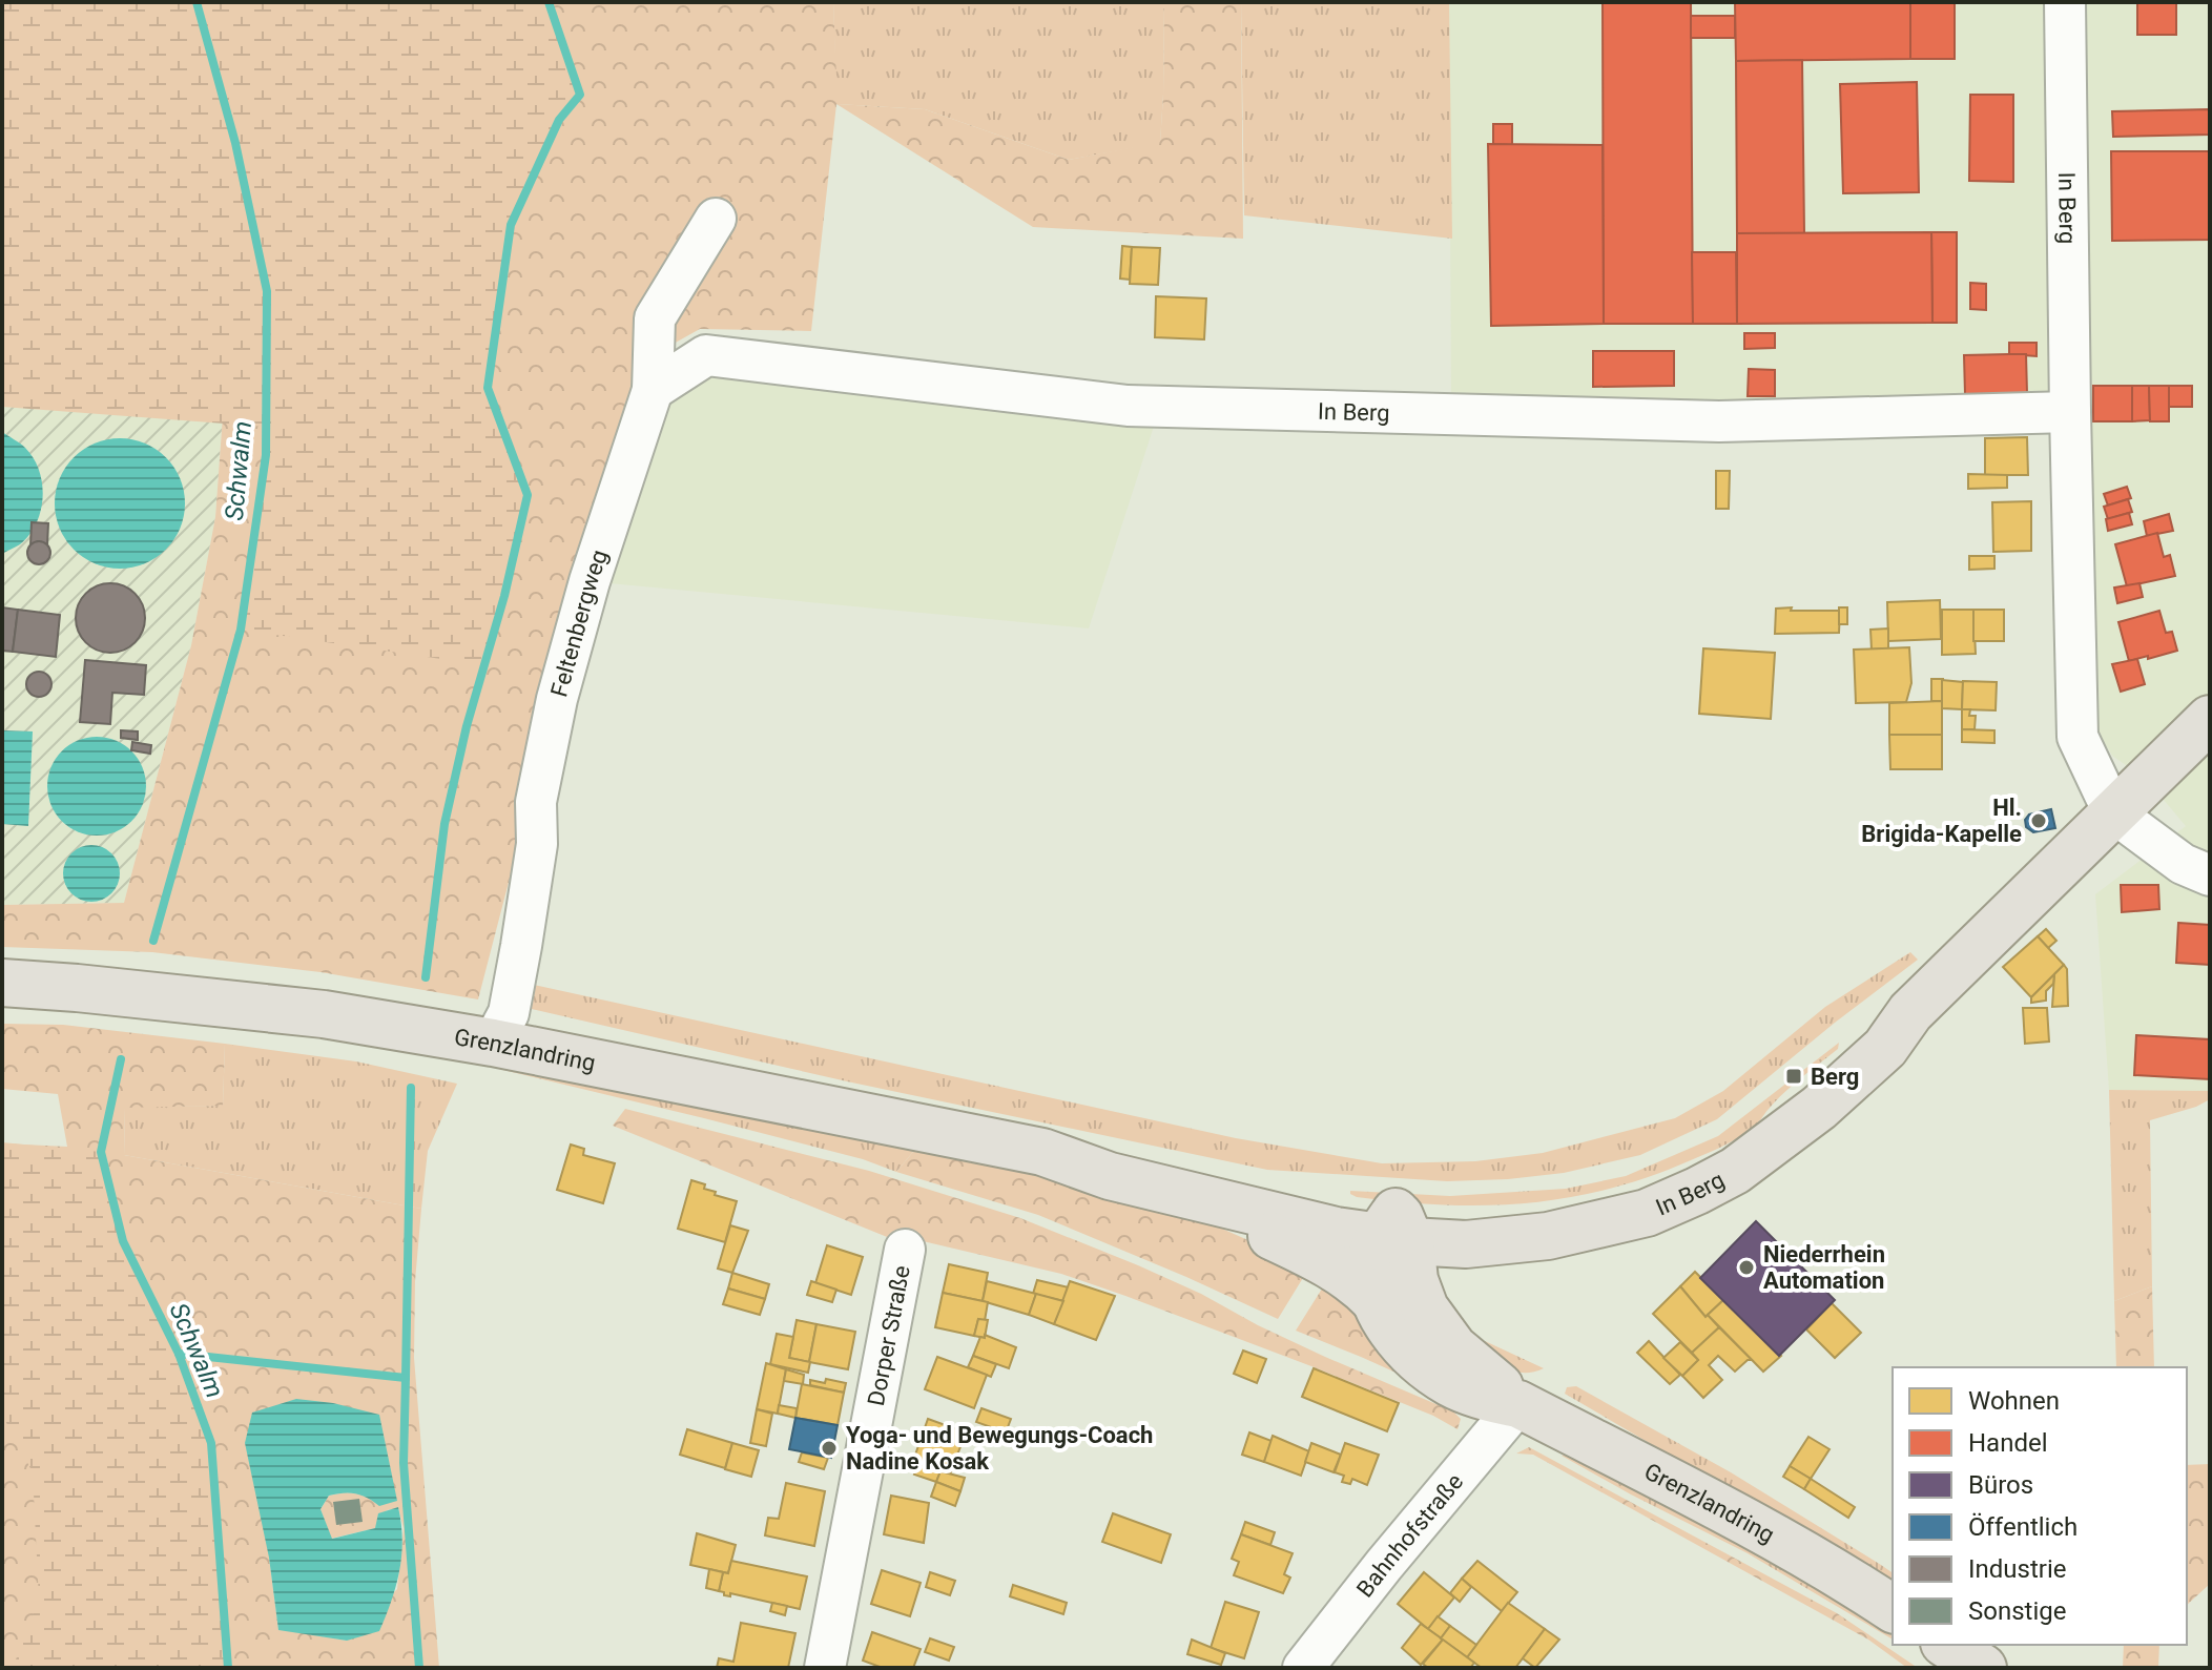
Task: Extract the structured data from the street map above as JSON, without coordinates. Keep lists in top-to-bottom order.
{
  "streets": {
    "main road": ["In Berg", "Grenzlandring"],
    "street": ["Feltenbergweg", "Dorper Straße", "Bahnhofstraße"]
  },
  "crossings": [
    ["In Berg", "Feltenbergweg"],
    ["In Berg", "Grenzlandring"],
    ["Feltenbergweg", "Grenzlandring"],
    ["Grenzlandring", "Bahnhofstraße"]
  ],
  "water": ["Schwalm"],
  "places": {
    "other": ["Hl. Brigida-Kapelle", "Niederrhein Automation", "Yoga- und Bewegungs-Coach Nadine Kosak"],
    "transit": ["Berg"]
  },
  "legend": [
    "Wohnen",
    "Handel",
    "Büros",
    "Öffentlich",
    "Industrie",
    "Sonstige"
  ]
}
